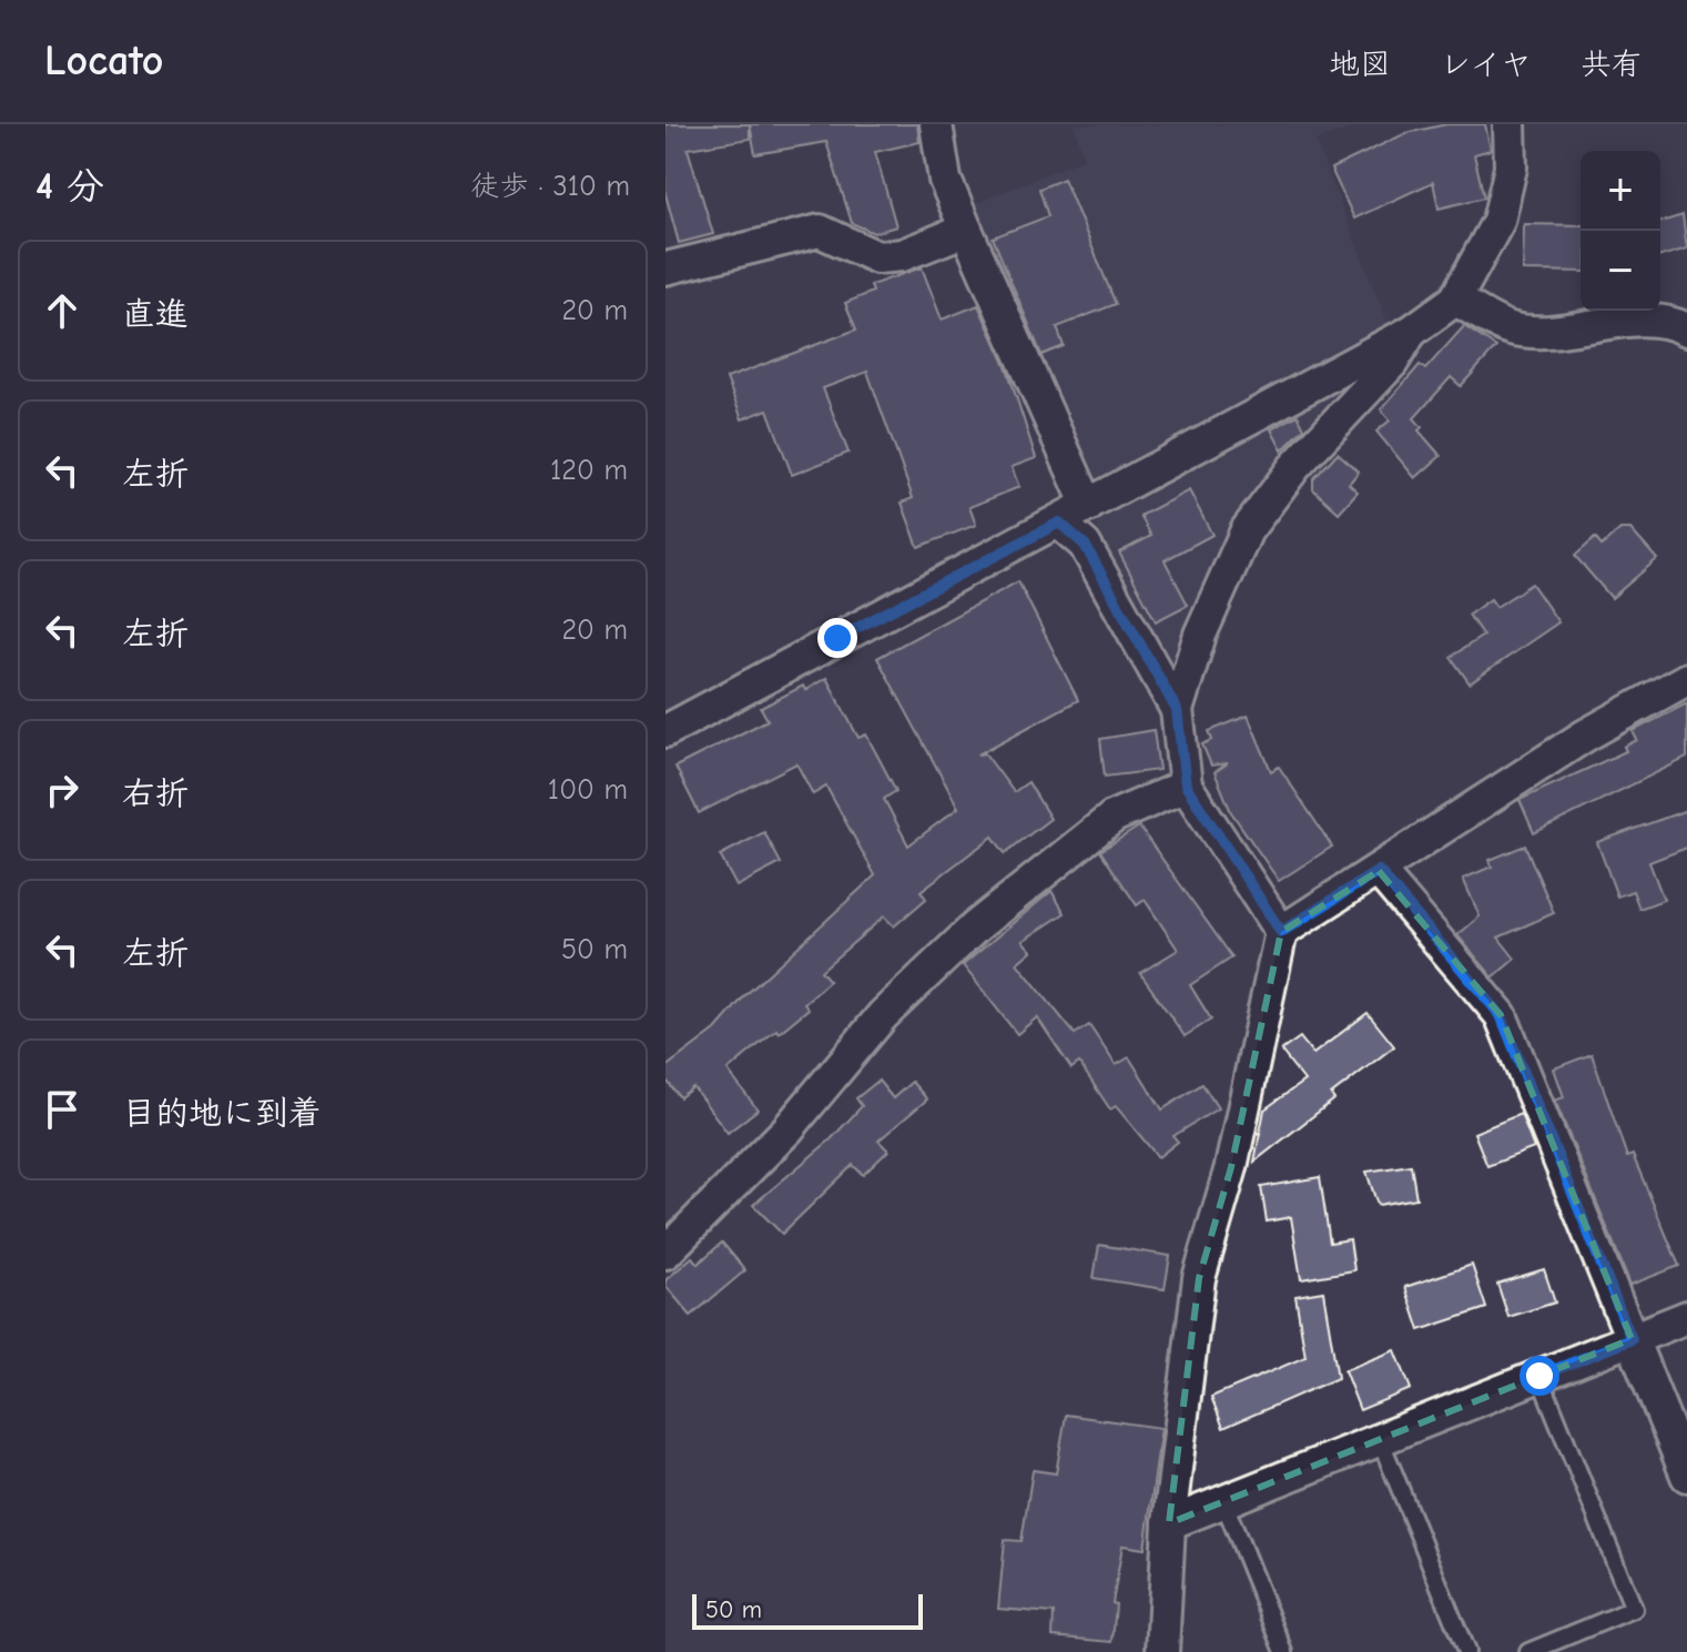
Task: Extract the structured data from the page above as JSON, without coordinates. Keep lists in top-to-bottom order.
{
  "scale_bar": "50 m",
  "page": {
    "header": "Locato",
    "nav": ["地図", "レイヤ", "共有"],
    "heading": ["4 分", "徒歩 · 310 m"],
    "map_buttons": ["+", "−"],
    "list": [
      ["直進", "20 m"],
      ["左折", "120 m"],
      ["左折", "20 m"],
      ["右折", "100 m"],
      ["左折", "50 m"],
      "目的地に到着"
    ],
    "scale": "50 m"
  }
}
